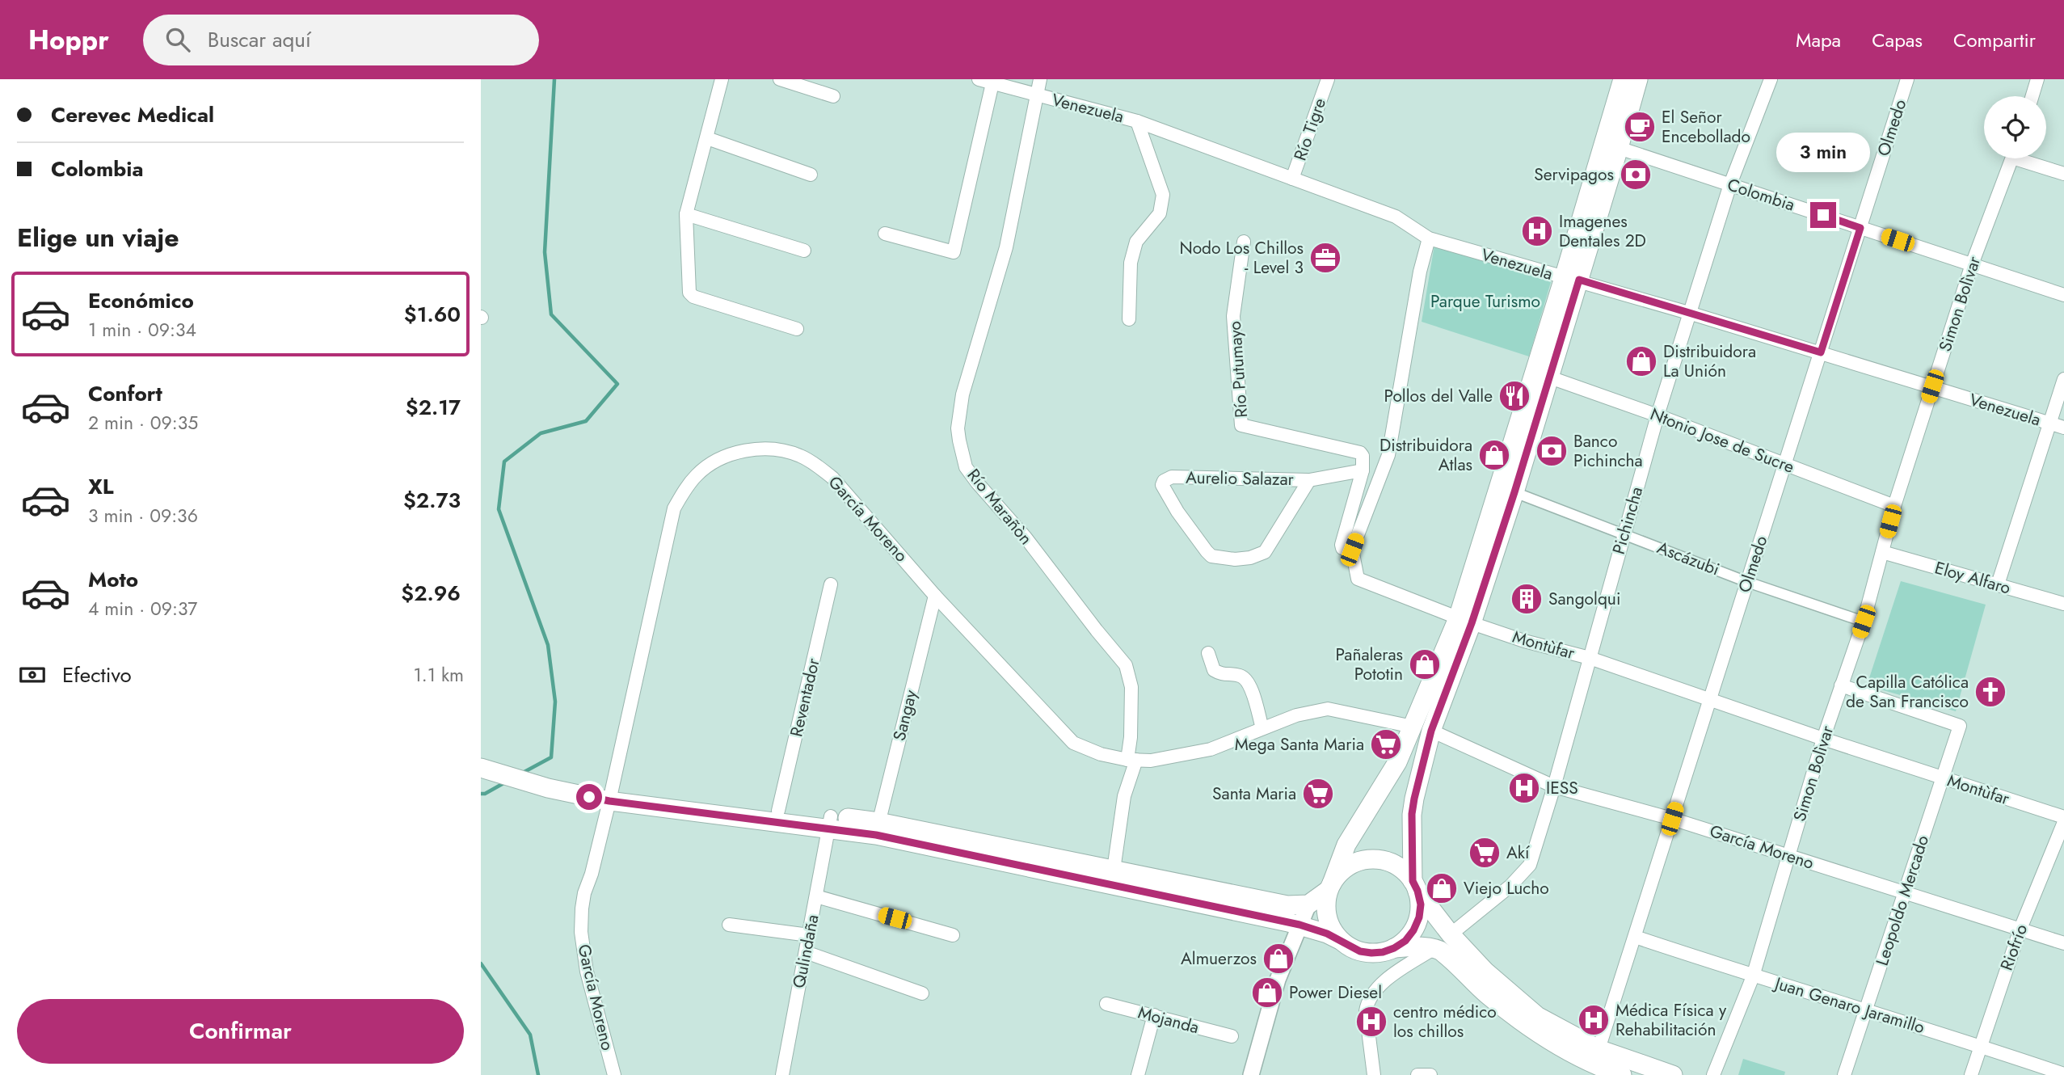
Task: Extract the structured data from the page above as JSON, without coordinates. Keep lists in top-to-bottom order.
{
  "streets": {
    "street": [
      "Venezuela",
      "Olmedo",
      "Río Tigre",
      "Colombia",
      "Simon Bolìvar",
      "Río Putumayo",
      "Ntonio Jose de Sucre",
      "Aurelio Salazar",
      "Río Marañòn",
      "García Moreno",
      "Pichincha",
      "Ascázubi",
      "Eloy Alfaro",
      "Montùfar",
      "Reventador",
      "Sangay",
      "Leopoldo Mercado",
      "Riofrío",
      "Qulindaña",
      "Juan Genaro Jaramillo",
      "Mojanda"
    ]
  },
  "crossings": [
    ["Venezuela", "Olmedo"],
    ["Venezuela", "Río Tigre"],
    ["Venezuela", "Simon Bolìvar"],
    ["Venezuela", "Río Marañòn"],
    ["Venezuela", "Pichincha"],
    ["Olmedo", "Colombia"],
    ["Olmedo", "Ntonio Jose de Sucre"],
    ["Olmedo", "García Moreno"],
    ["Olmedo", "Ascázubi"],
    ["Olmedo", "Montùfar"],
    ["Olmedo", "Juan Genaro Jaramillo"],
    ["Colombia", "Simon Bolìvar"],
    ["Colombia", "Pichincha"],
    ["Simon Bolìvar", "Ntonio Jose de Sucre"],
    ["Simon Bolìvar", "García Moreno"],
    ["Simon Bolìvar", "Ascázubi"],
    ["Simon Bolìvar", "Eloy Alfaro"],
    ["Simon Bolìvar", "Montùfar"],
    ["Simon Bolìvar", "Leopoldo Mercado"],
    ["Simon Bolìvar", "Juan Genaro Jaramillo"],
    ["Río Putumayo", "Aurelio Salazar"],
    ["Ntonio Jose de Sucre", "Pichincha"],
    ["Río Marañòn", "García Moreno"],
    ["García Moreno", "Pichincha"],
    ["García Moreno", "Sangay"],
    ["García Moreno", "Leopoldo Mercado"],
    ["García Moreno", "Riofrío"],
    ["Pichincha", "Ascázubi"],
    ["Pichincha", "Montùfar"],
    ["Montùfar", "Leopoldo Mercado"],
    ["Leopoldo Mercado", "Juan Genaro Jaramillo"],
    ["Riofrío", "Juan Genaro Jaramillo"]
  ],
  "parks": ["Parque Turismo"],
  "places": {
    "cafe": ["El Señor Encebollado"],
    "bank": ["Servipagos", "Banco Pichincha"],
    "hospital": [
      "Imagenes Dentales 2D",
      "IESS",
      "Médica Física y Rehabilitación",
      "centro médico los chillos"
    ],
    "office": ["Nodo Los Chillos - Level 3"],
    "shop": [
      "Distribuidora La Unión",
      "Distribuidora Atlas",
      "Pañaleras Pototin",
      "Viejo Lucho",
      "Almuerzos",
      "Power Diesel"
    ],
    "restaurant": ["Pollos del Valle"],
    "building": ["Sangolqui"],
    "church": ["Capilla Católica de San Francisco"],
    "supermarket": ["Mega Santa Maria", "Santa Maria", "Akí"]
  },
  "page": {
    "header": "Hoppr",
    "search": "Buscar aquí",
    "nav": ["Mapa", "Capas", "Compartir"],
    "banner": ["Cerevec Medical", "Colombia"],
    "bubble": "3 min",
    "heading": "Elige un viaje",
    "list": [
      {
        "name": "Económico",
        "note": "1 min · 09:34",
        "value": "$1.60"
      },
      {
        "name": "Confort",
        "note": "2 min · 09:35",
        "value": "$2.17"
      },
      {
        "name": "XL",
        "note": "3 min · 09:36",
        "value": "$2.73"
      },
      {
        "name": "Moto",
        "note": "4 min · 09:37",
        "value": "$2.96"
      }
    ],
    "pay": ["Efectivo", "1.1 km"],
    "buttons": "Confirmar"
  }
}
